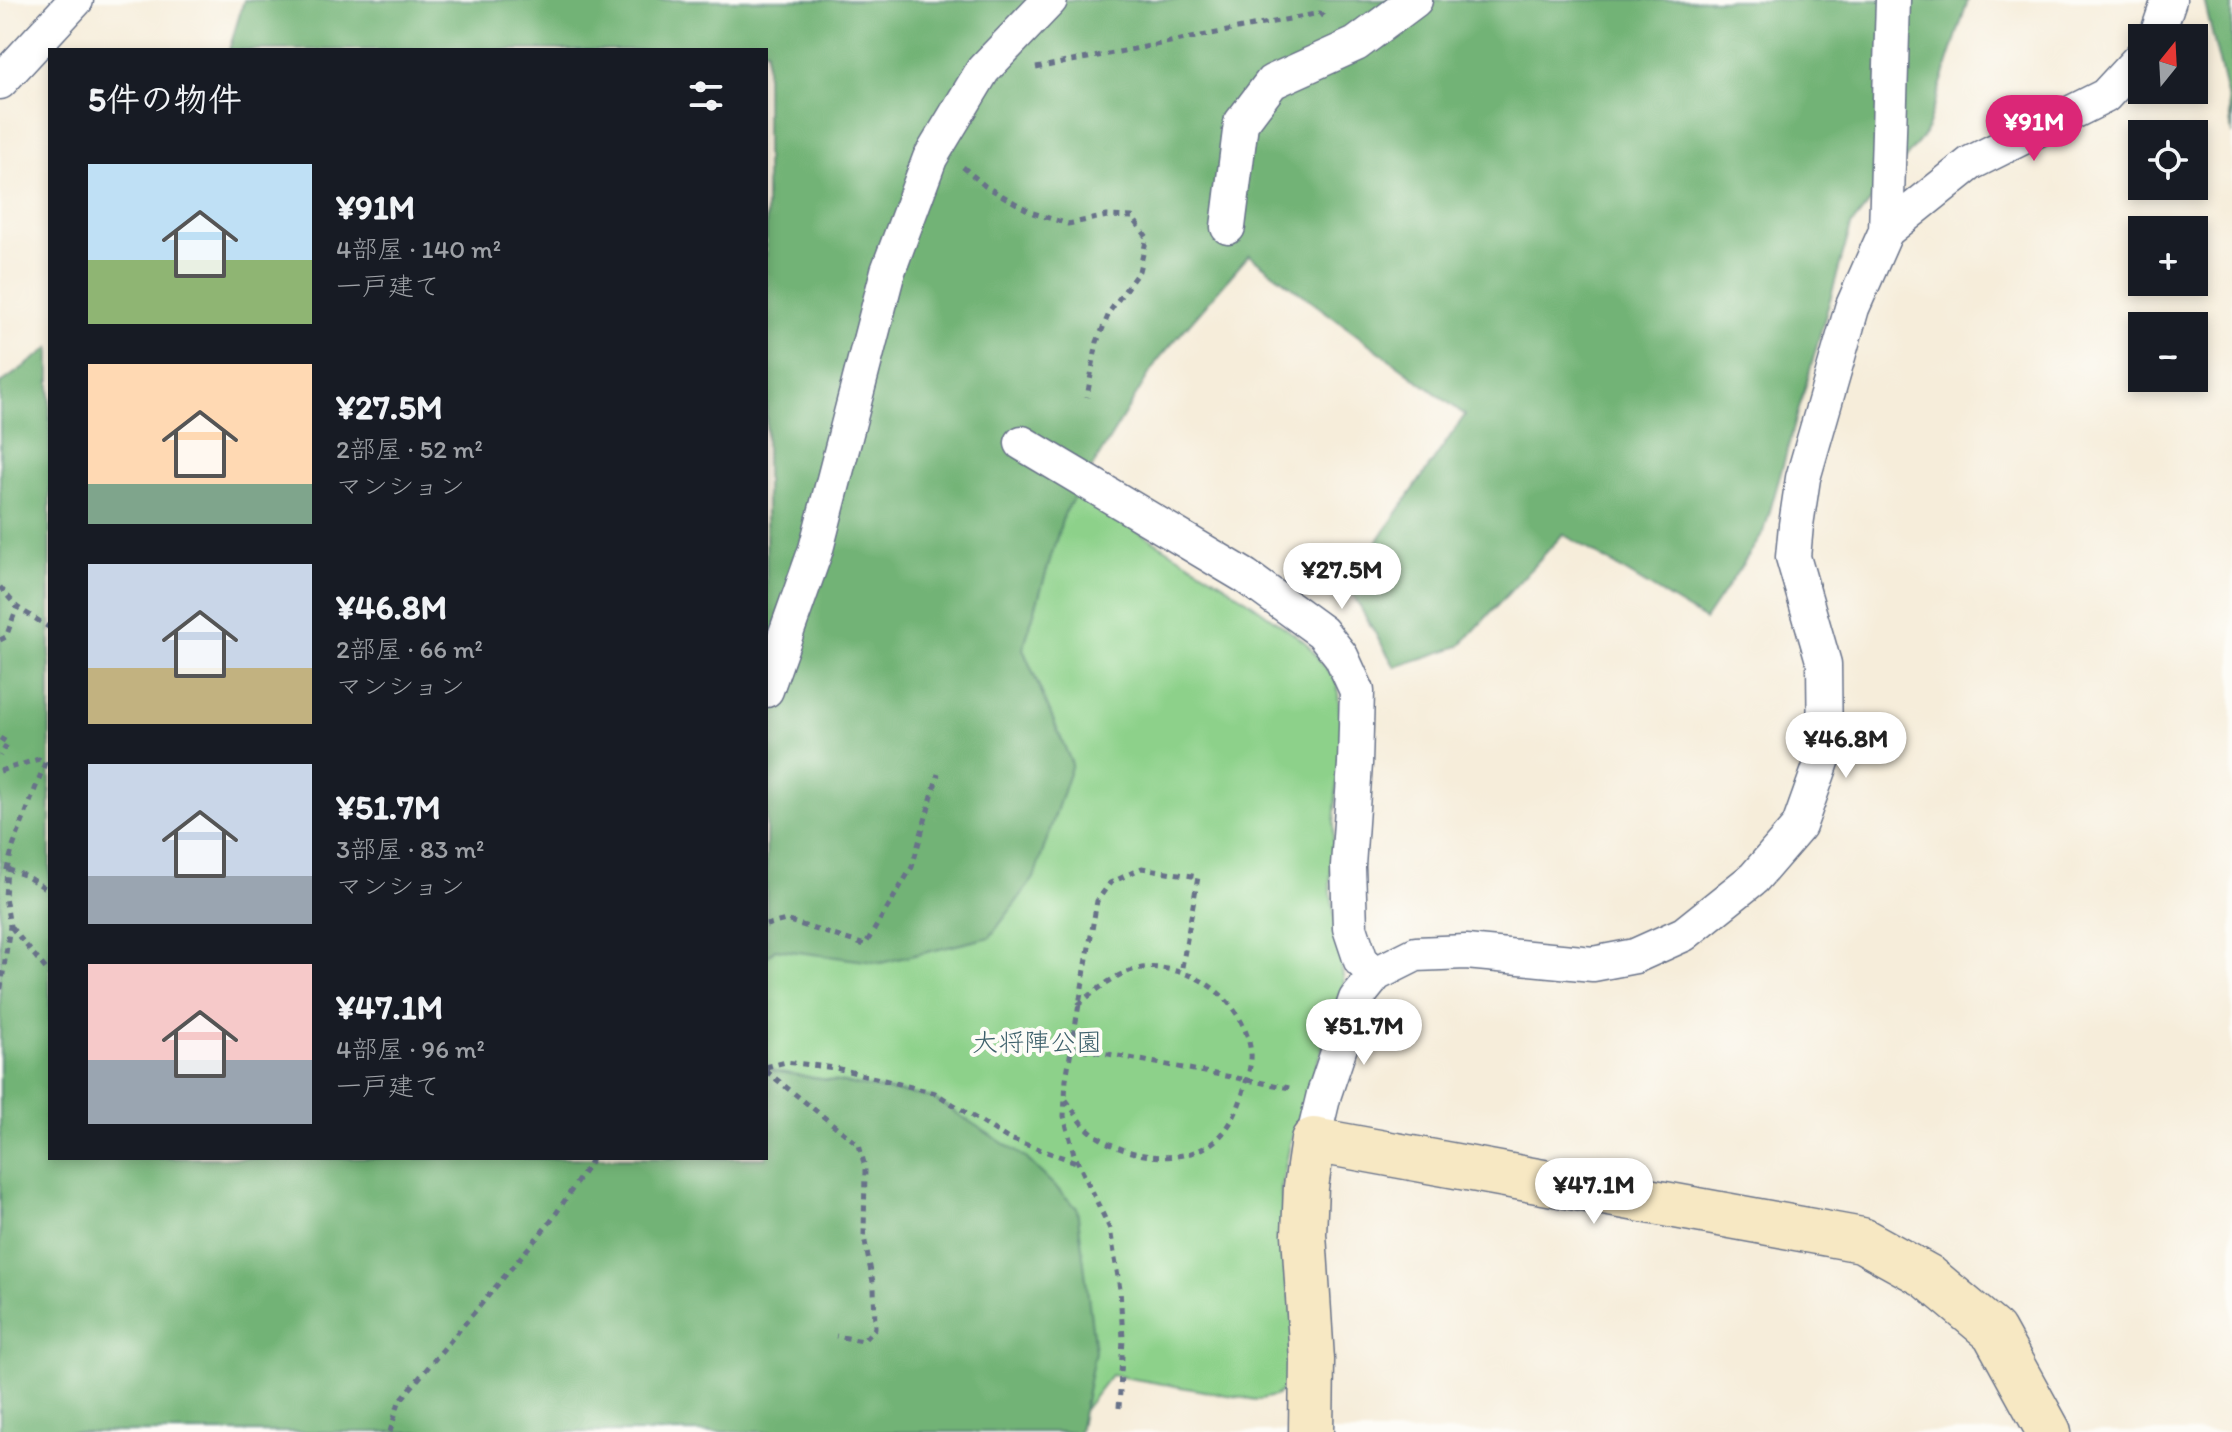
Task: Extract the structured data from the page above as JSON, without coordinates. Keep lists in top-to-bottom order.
{
  "parks": ["大将陣公園"],
  "north": "top",
  "page": {
    "map_buttons": ["+", "−"],
    "heading": "5件の物件",
    "price": [
      "¥91M",
      "¥27.5M",
      "¥46.8M",
      "¥51.7M",
      "¥47.1M"
    ],
    "list": [
      {
        "name": "¥91M",
        "note": "4部屋 · 140 m² · 一戸建て"
      },
      {
        "name": "¥27.5M",
        "note": "2部屋 · 52 m² · マンション"
      },
      {
        "name": "¥46.8M",
        "note": "2部屋 · 66 m² · マンション"
      },
      {
        "name": "¥51.7M",
        "note": "3部屋 · 83 m² · マンション"
      },
      {
        "name": "¥47.1M",
        "note": "4部屋 · 96 m² · 一戸建て"
      }
    ]
  }
}
